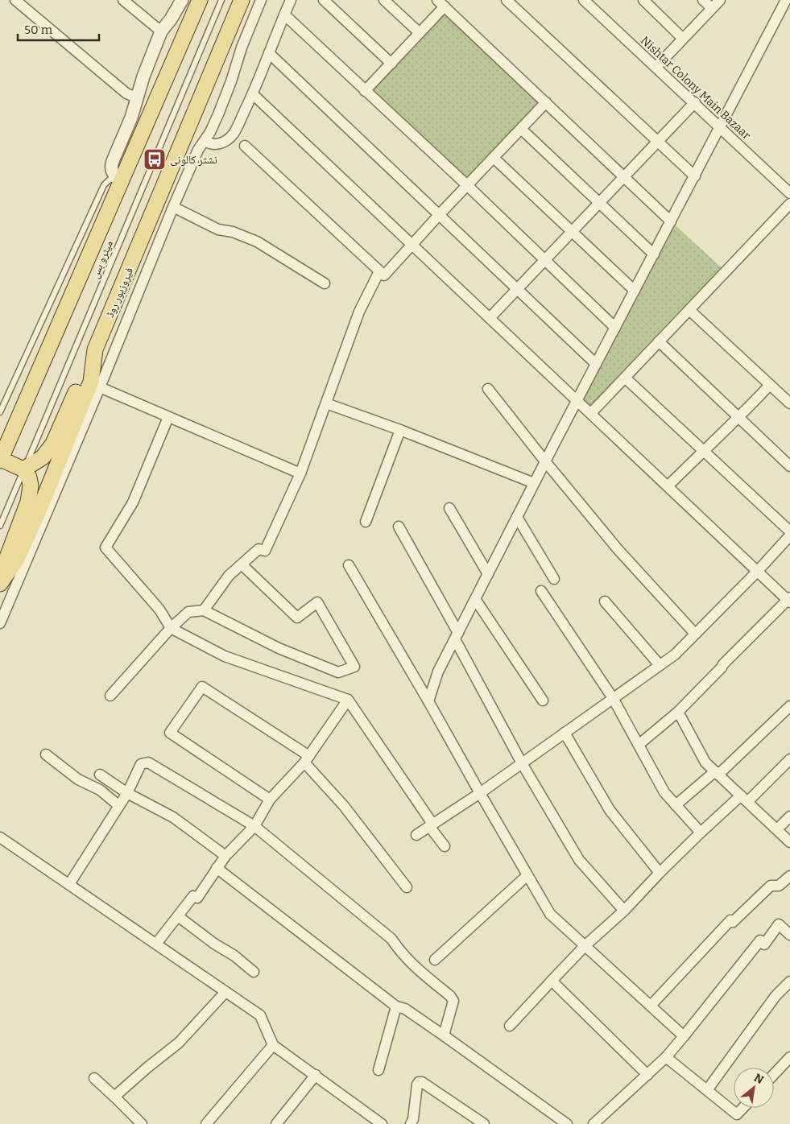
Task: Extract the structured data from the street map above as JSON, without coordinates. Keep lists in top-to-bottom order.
{
  "streets": {
    "main road": ["فیروزپور روڈ"],
    "street": ["Nishtar Colony Main Bazaar"],
    "lane": ["میٹرو بس"]
  },
  "places": {
    "bus stop": ["نشتر کالونی"]
  },
  "scale_bar": "50 m",
  "north": "top right"
}
